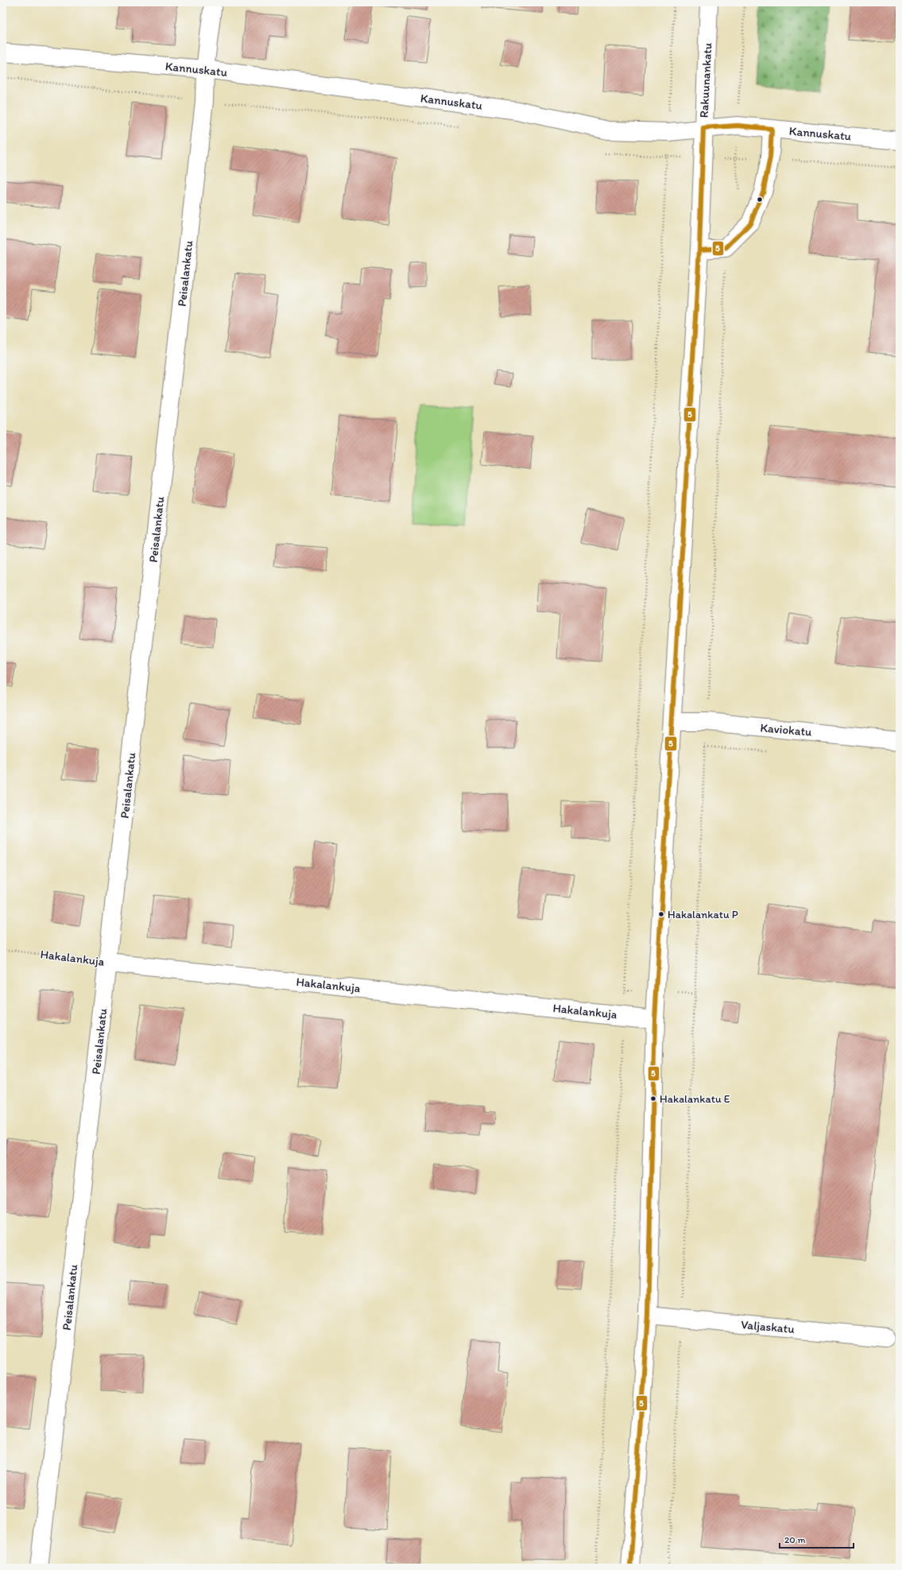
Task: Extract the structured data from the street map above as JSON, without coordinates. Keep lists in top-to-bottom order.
{
  "streets": {
    "street": [
      "Kannuskatu",
      "Rakuunankatu",
      "Peisalankatu",
      "Kaviokatu",
      "Hakalankuja",
      "Valjaskatu"
    ]
  },
  "crossings": [
    ["Kannuskatu", "Rakuunankatu"],
    ["Kannuskatu", "Peisalankatu"],
    ["Rakuunankatu", "Kaviokatu"],
    ["Rakuunankatu", "Hakalankuja"],
    ["Rakuunankatu", "Valjaskatu"],
    ["Peisalankatu", "Hakalankuja"]
  ],
  "places": ["Hakalankatu P", "Hakalankatu E"],
  "lines": ["transit line 5"],
  "scale_bar": "20 m"
}
